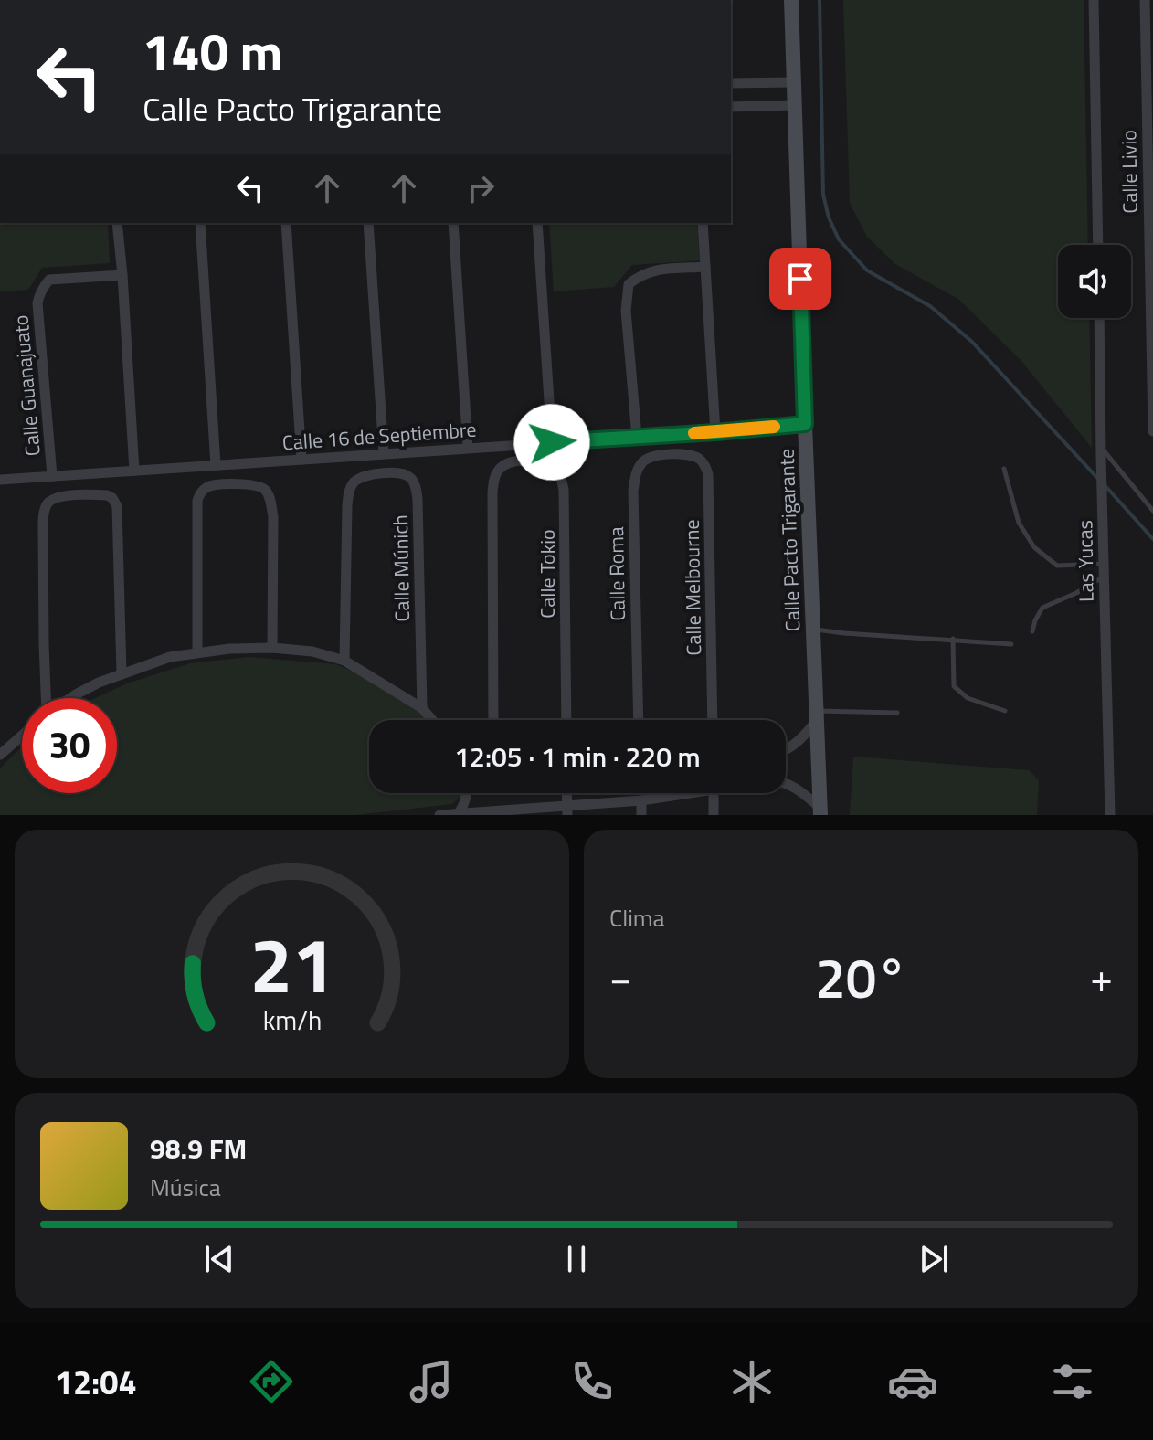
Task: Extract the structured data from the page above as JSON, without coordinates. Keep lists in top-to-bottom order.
{
  "streets": {
    "street": [
      "Calle Livio",
      "Calle Guanajuato",
      "Calle 16 de Septiembre",
      "Calle Pacto Trigarante",
      "Las Yucas",
      "Calle Múnich",
      "Calle Tokio",
      "Calle Roma",
      "Calle Melbourne"
    ]
  },
  "crossings": [
    ["Calle Guanajuato", "Calle 16 de Septiembre"],
    ["Calle 16 de Septiembre", "Calle Pacto Trigarante"],
    ["Calle Roma", "Calle Melbourne"]
  ],
  "page": {
    "turn": ["140 m", "Calle Pacto Trigarante"],
    "limit": "30",
    "trip": "12:05 · 1 min · 220 m",
    "tile": "Clima",
    "heat": ["−", "20°", "+"],
    "song": ["98.9 FM", "Música"],
    "tabs": "12:04",
    "gauge": ["21", "km/h"]
  }
}
